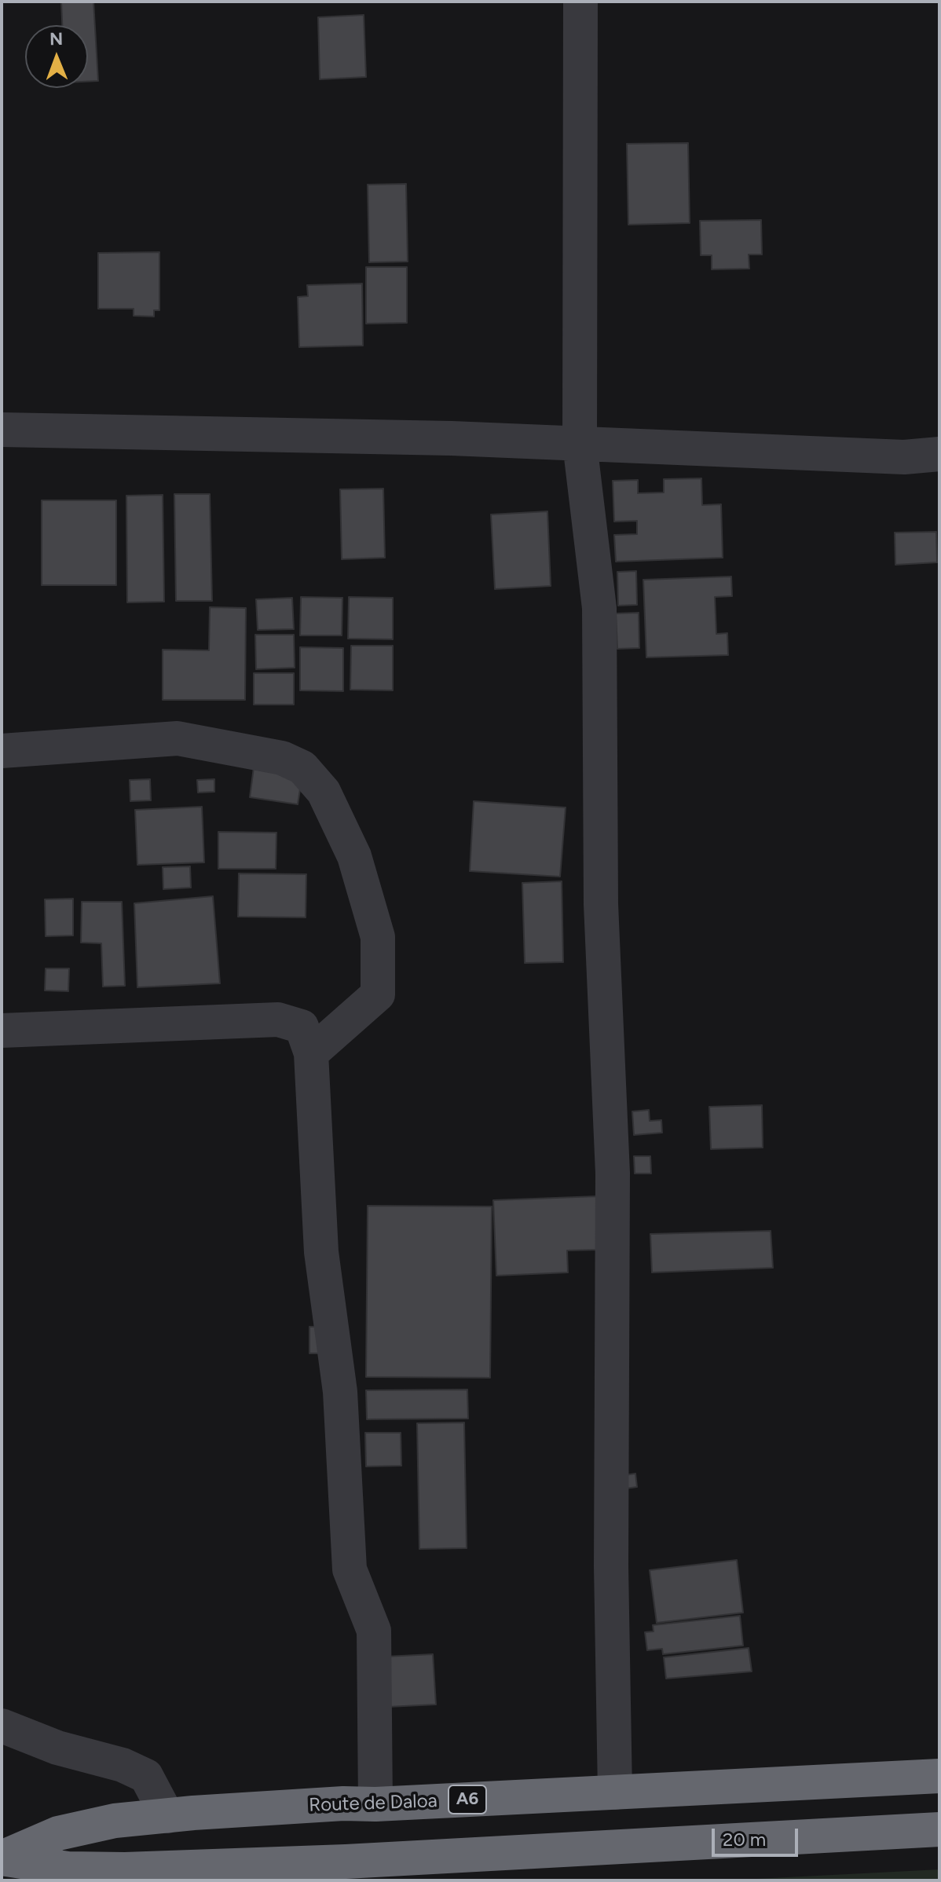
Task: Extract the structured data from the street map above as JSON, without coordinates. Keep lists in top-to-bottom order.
{
  "streets": {
    "highway": ["A6", "Route de Daloa"]
  },
  "crossings": [
    ["A6", "Route de Daloa"]
  ],
  "scale_bar": "20 m",
  "north": "top"
}
